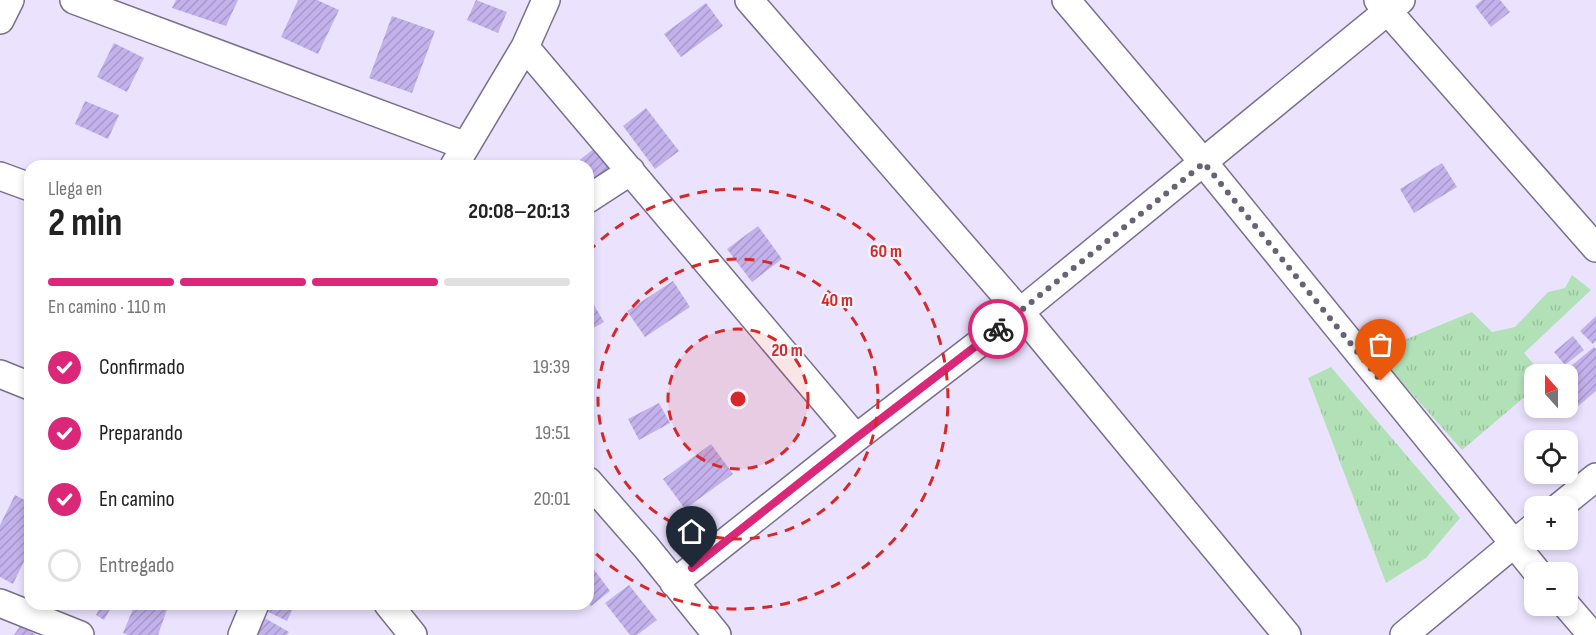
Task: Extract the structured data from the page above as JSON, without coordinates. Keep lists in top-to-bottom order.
{
  "north": "top",
  "page": {
    "heading": ["2 min", "Llega en", "20:08–20:13"],
    "bar": "En camino · 110 m",
    "list": [
      ["Confirmado", "19:39"],
      ["Preparando", "19:51"],
      ["En camino", "20:01"],
      "Entregado"
    ],
    "map_buttons": ["+", "−"]
  },
  "rings": ["60 m", "40 m", "20 m"]
}
